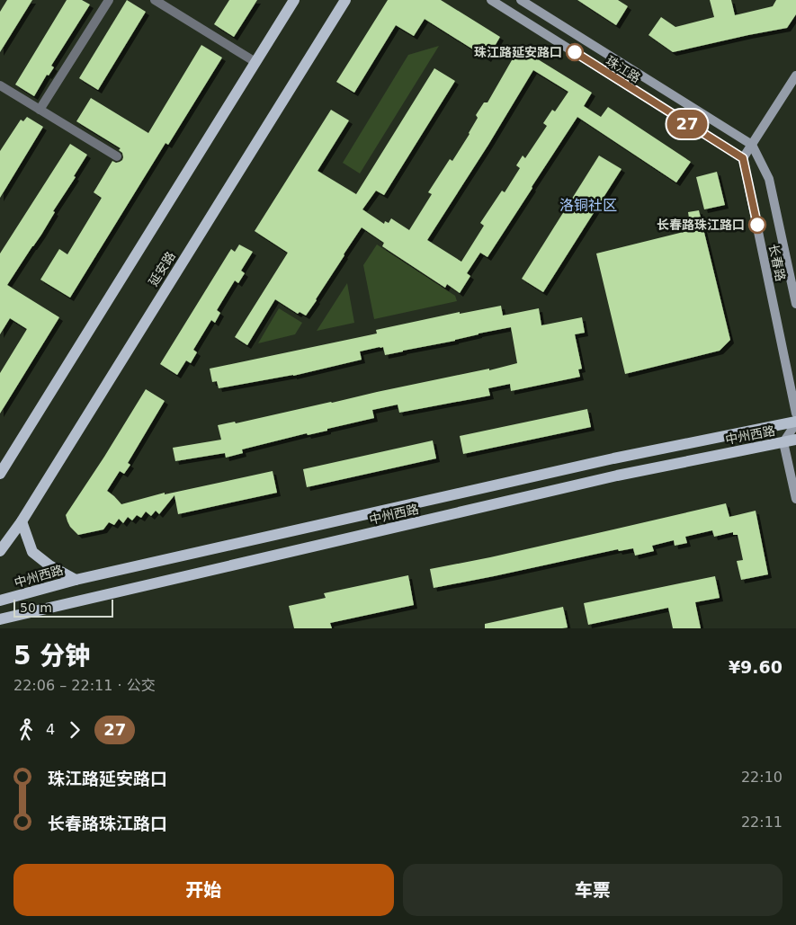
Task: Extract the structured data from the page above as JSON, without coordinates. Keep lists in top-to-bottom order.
{
  "streets": {
    "main road": [
      "珠江路",
      "长春路",
      "延安路",
      "中州西路"
    ]
  },
  "crossings": [
    ["珠江路", "长春路"]
  ],
  "districts": ["洛铜社区"],
  "places": ["珠江路延安路口", "长春路珠江路口"],
  "lines": ["bus line 27"],
  "scale_bar": "50 m",
  "page": {
    "on_map": "27",
    "scale": "50 m",
    "heading": ["5 分钟", "22:06 – 22:11 · 公交", "¥9.60"],
    "legs": ["4", "27"],
    "list": [
      {
        "name": "珠江路延安路口",
        "value": "22:10"
      },
      {
        "name": "长春路珠江路口",
        "value": "22:11"
      }
    ],
    "buttons": ["开始", "车票"]
  }
}
